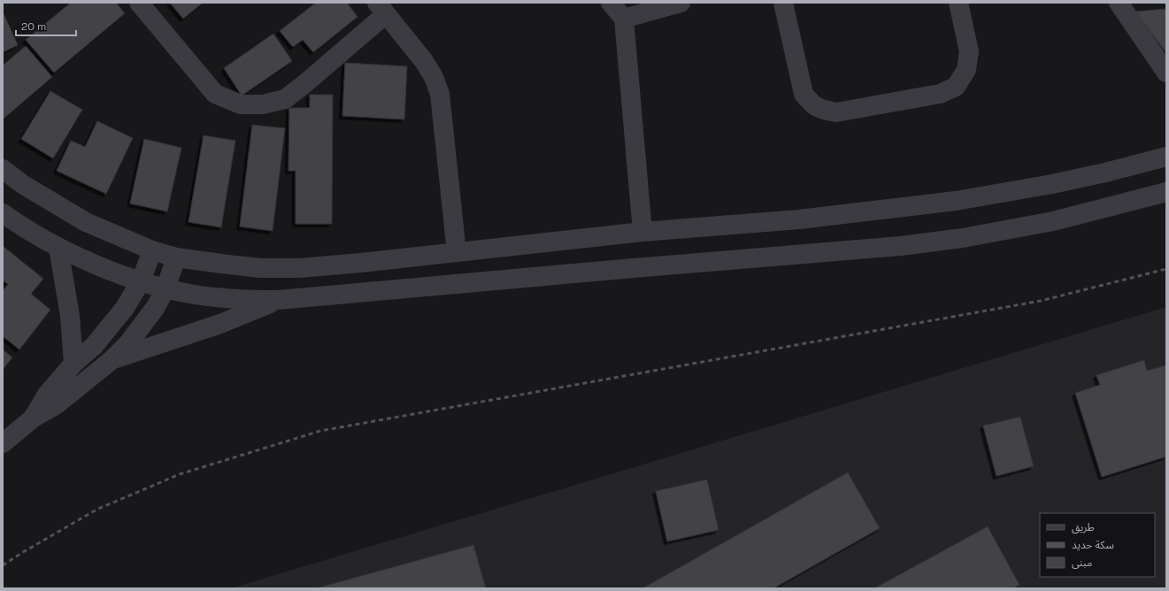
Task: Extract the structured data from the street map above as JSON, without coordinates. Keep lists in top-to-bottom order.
{
  "legend": ["طريق", "سكة حديد", "مبنى"],
  "scale_bar": "20 m"
}
